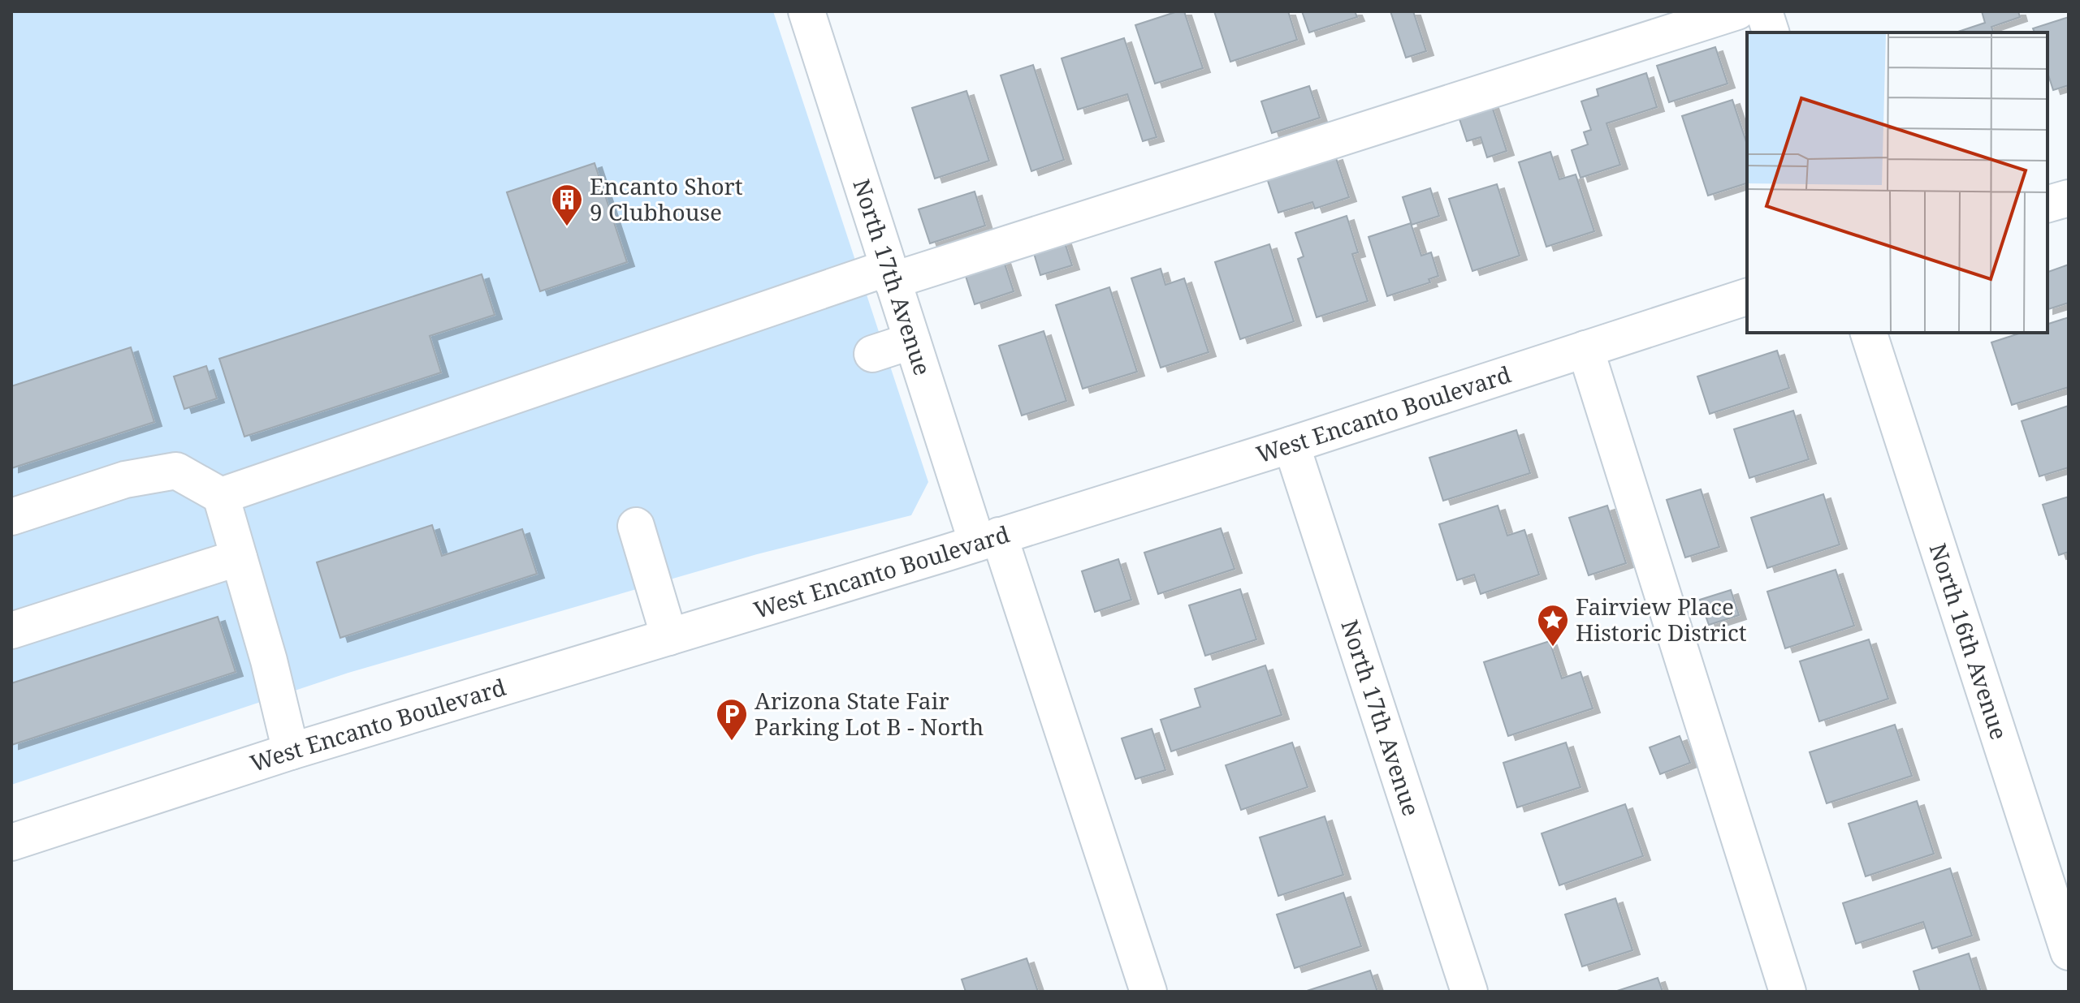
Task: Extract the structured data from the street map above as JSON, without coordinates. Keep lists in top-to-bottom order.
{
  "streets": {
    "street": ["North 17th Avenue", "West Encanto Boulevard", "North 16th Avenue"]
  },
  "crossings": [
    ["North 17th Avenue", "West Encanto Boulevard"]
  ],
  "places": {
    "building": ["Encanto Short 9 Clubhouse"],
    "place": ["Fairview Place Historic District"],
    "parking": ["Arizona State Fair Parking Lot B - North"]
  }
}
